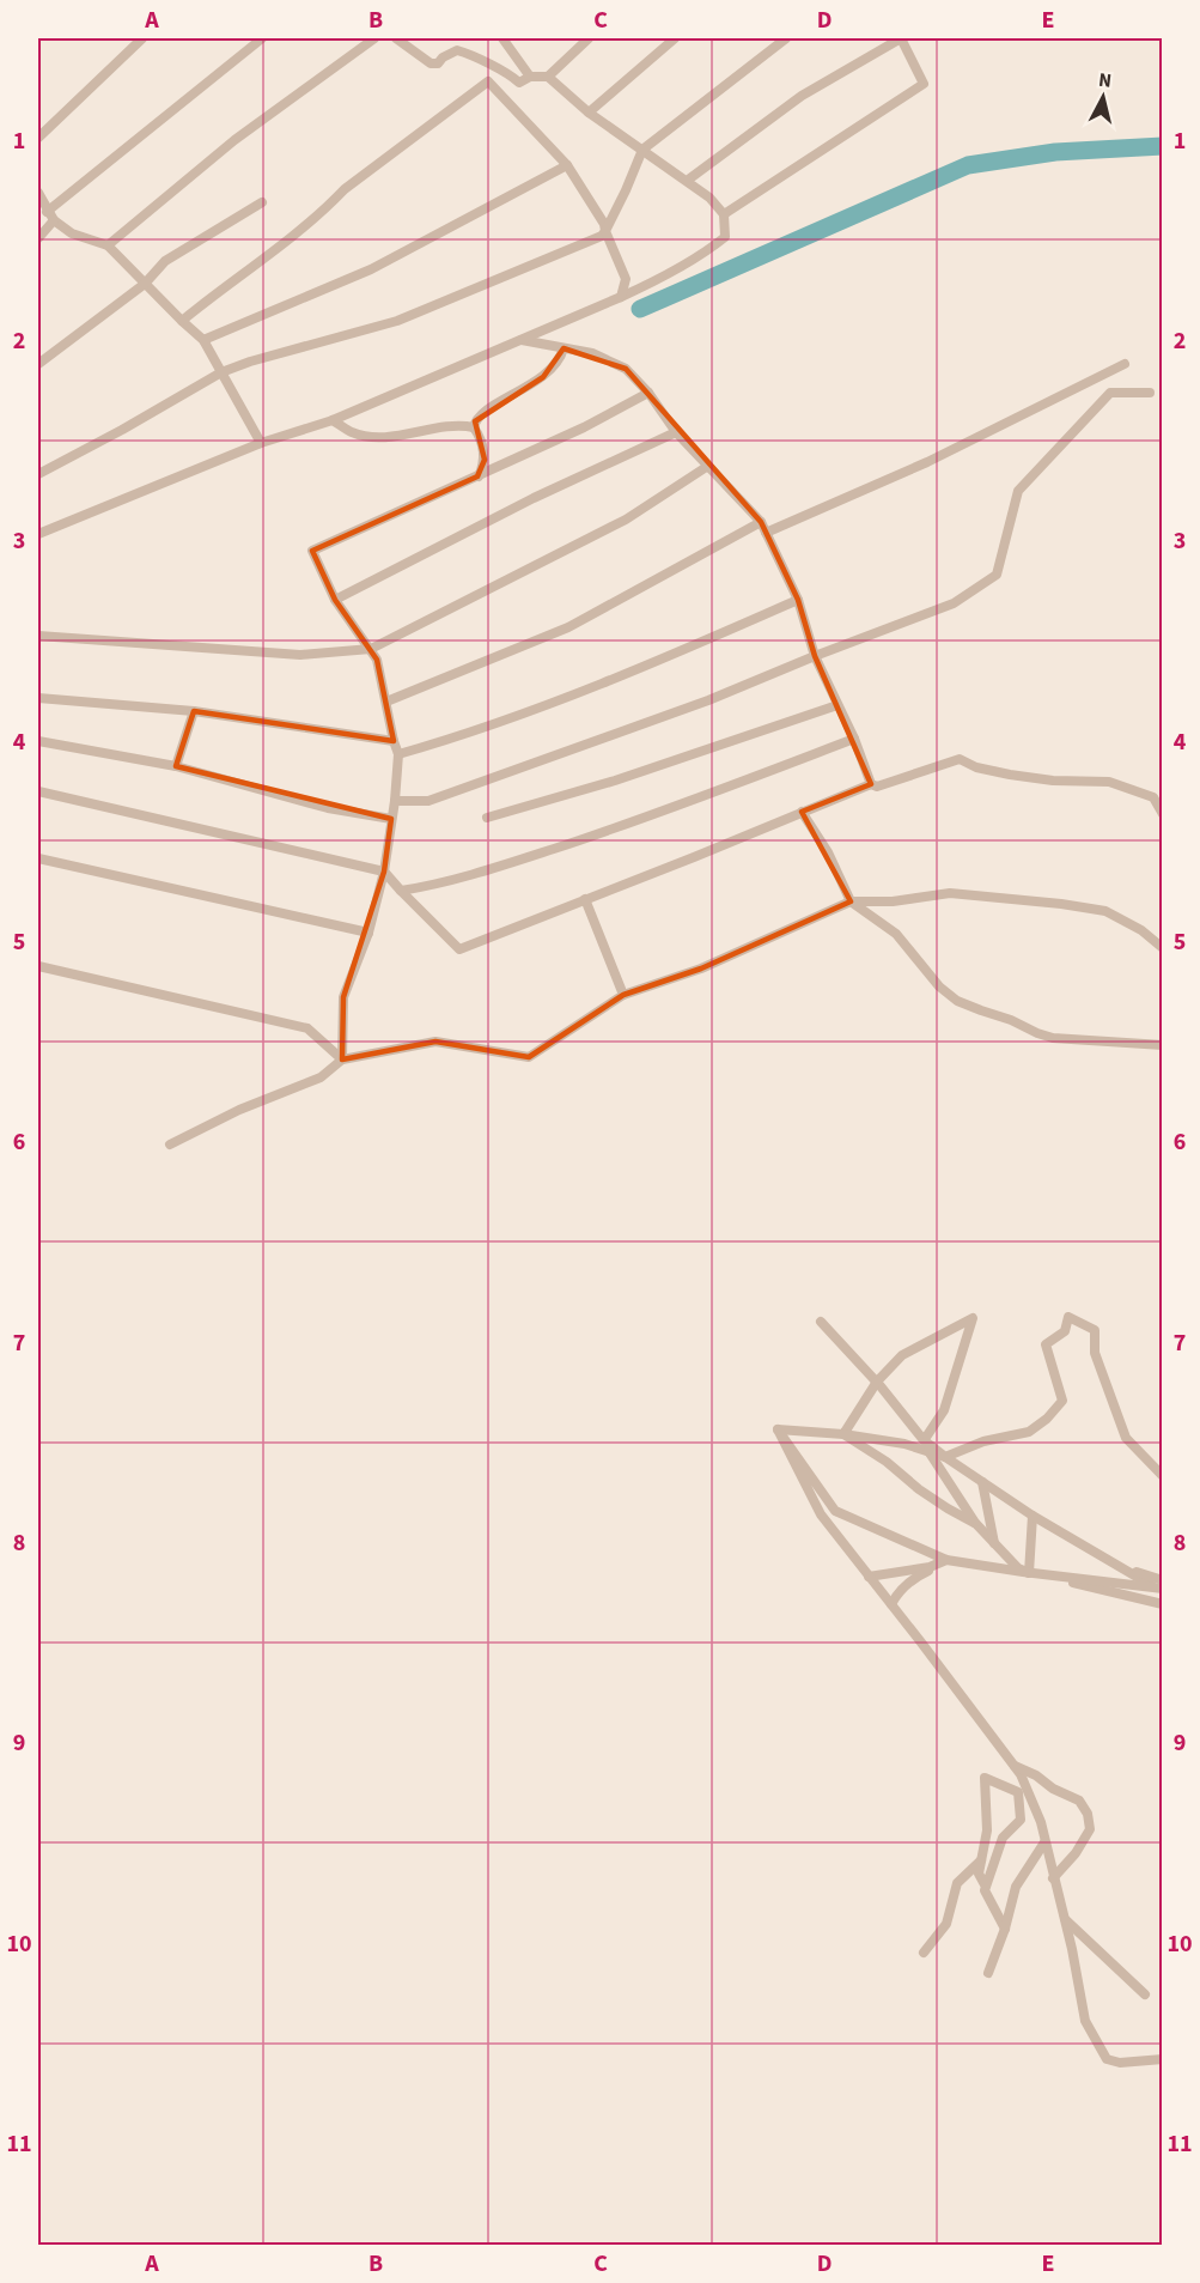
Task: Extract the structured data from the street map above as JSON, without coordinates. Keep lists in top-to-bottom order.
{
  "north": "top",
  "grid": {
    "columns": [
      "A",
      "B",
      "C",
      "D",
      "E"
    ],
    "rows": [
      "1",
      "2",
      "3",
      "4",
      "5",
      "6",
      "7",
      "8",
      "9",
      "10",
      "11"
    ]
  }
}
